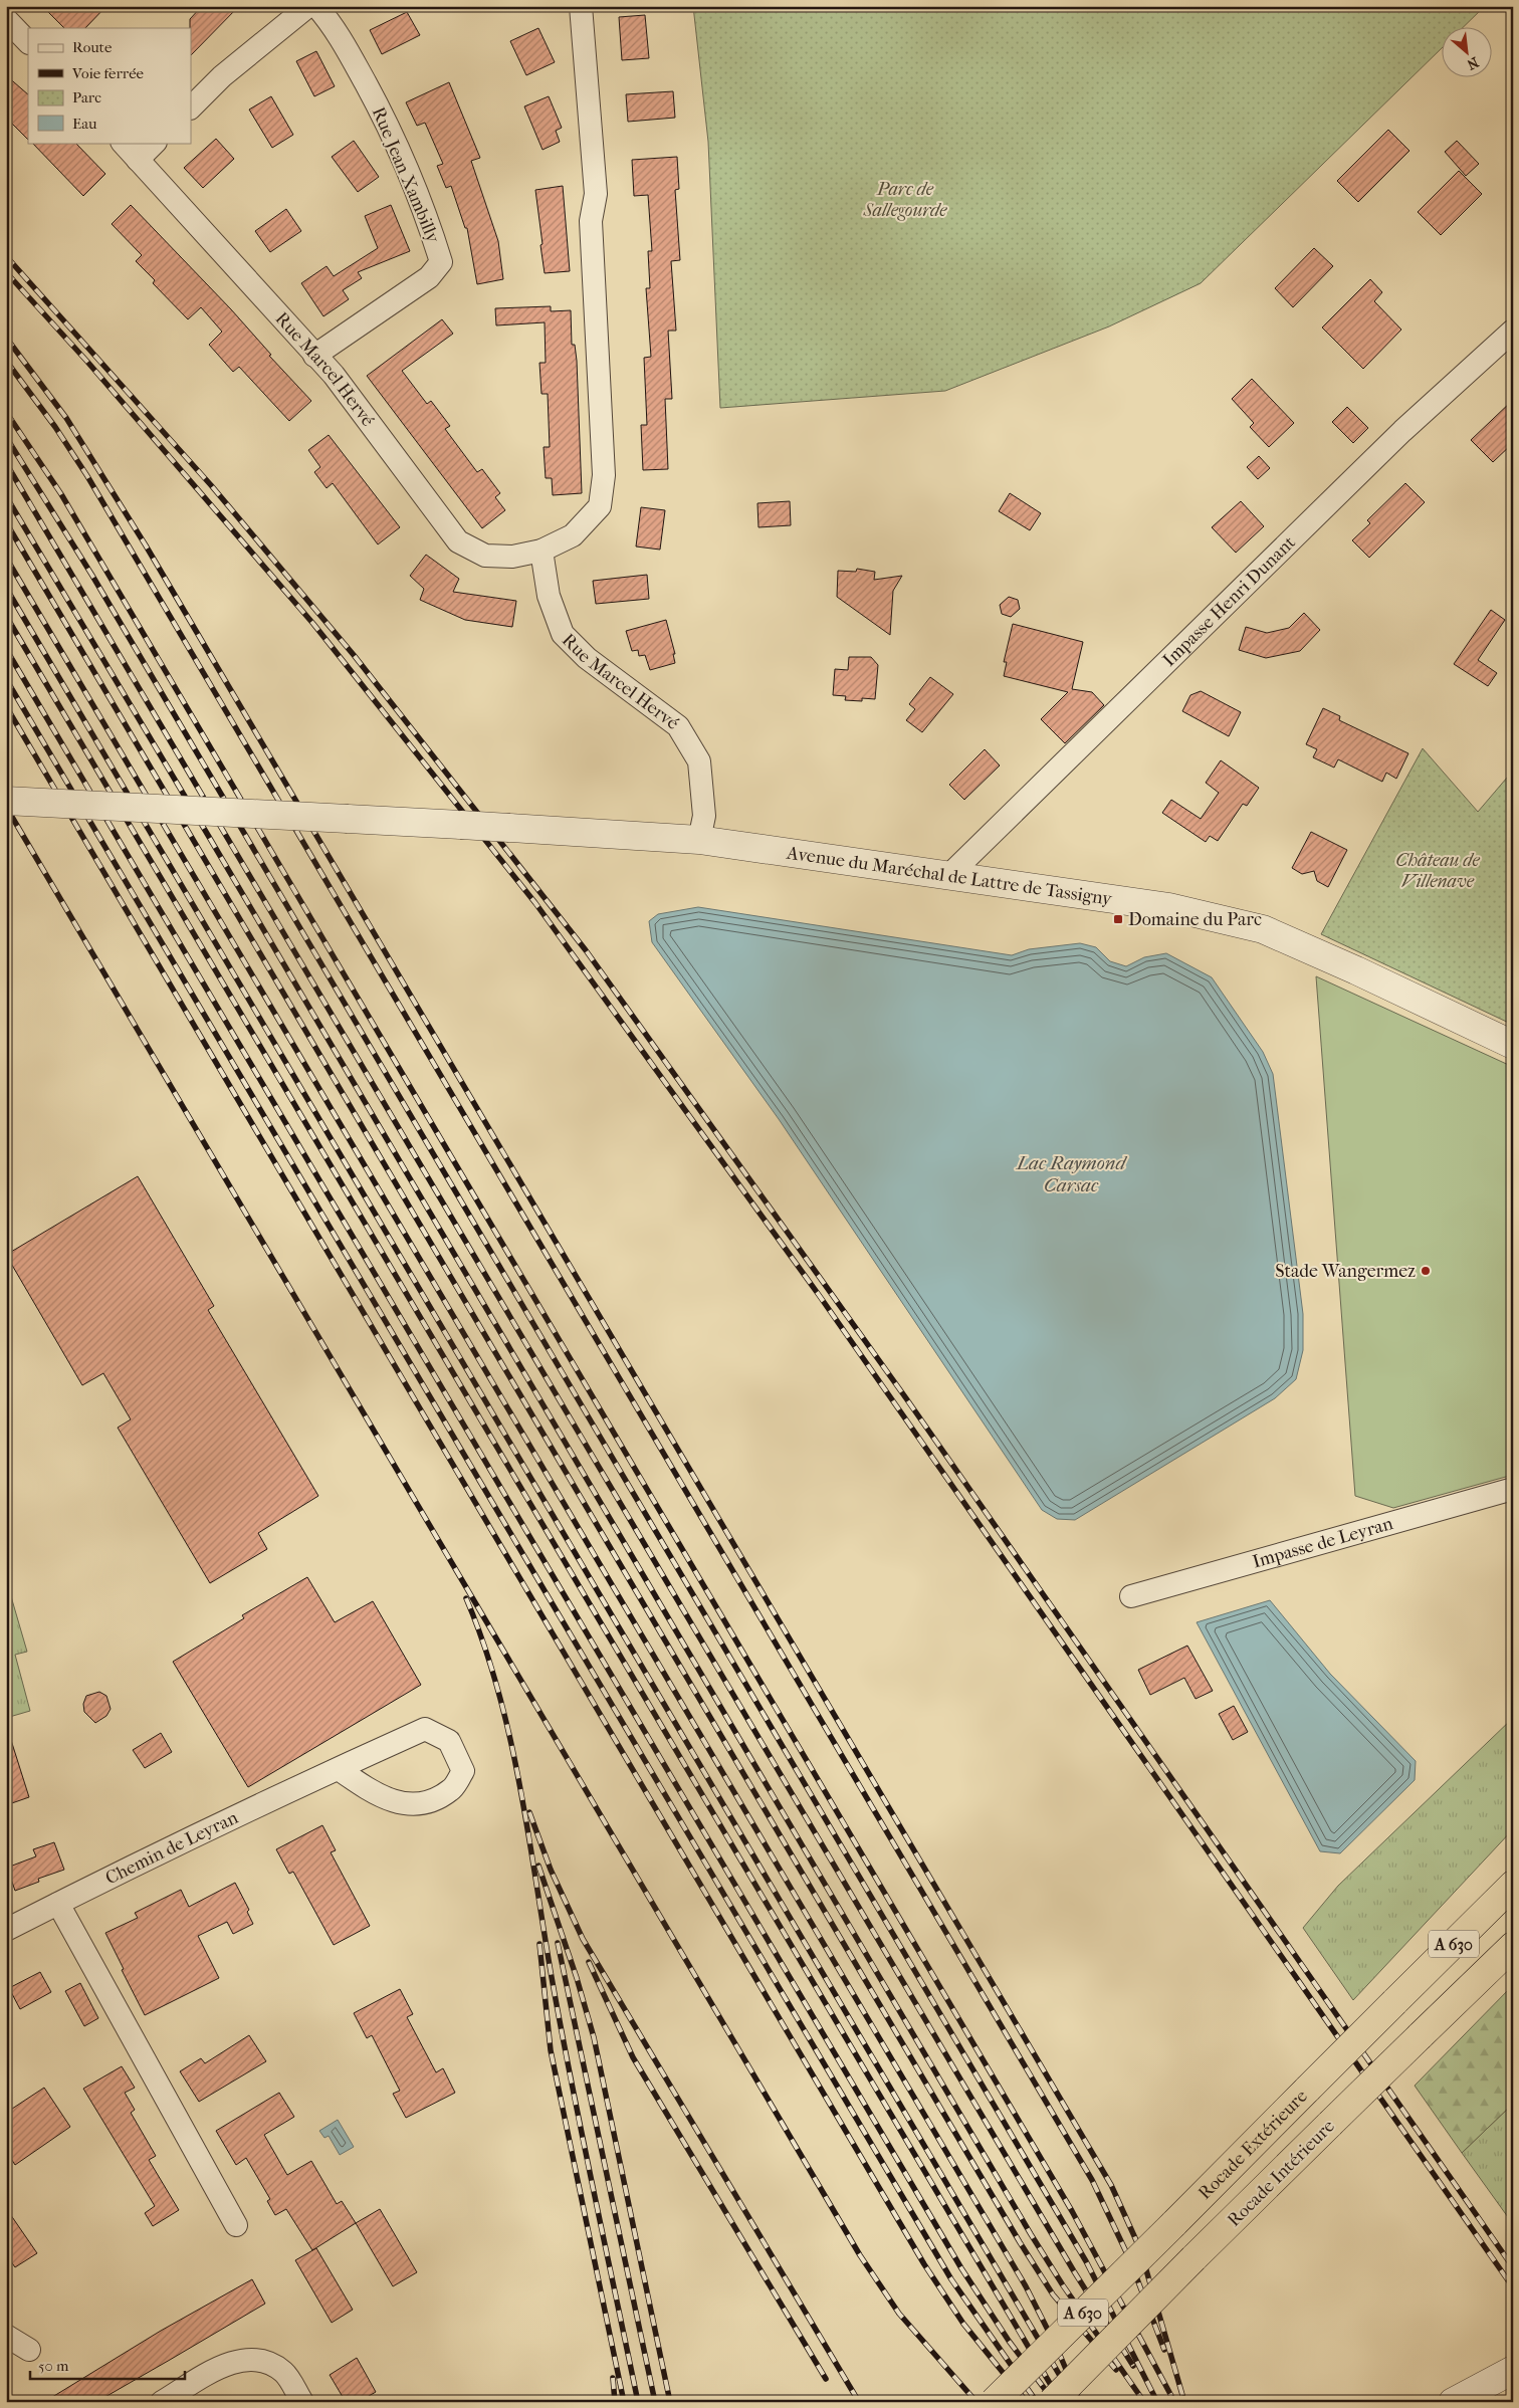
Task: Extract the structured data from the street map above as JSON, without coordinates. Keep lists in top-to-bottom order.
{
  "streets": {
    "highway": ["A 630", "Rocade Extérieure", "Rocade Intérieure"],
    "street": [
      "Rue Jean Xambilly",
      "Rue Marcel Hervé",
      "Impasse Henri Dunant",
      "Avenue du Maréchal de Lattre de Tassigny",
      "Impasse de Leyran",
      "Chemin de Leyran"
    ]
  },
  "crossings": [
    ["Rue Jean Xambilly", "Rue Marcel Hervé"],
    ["Rue Marcel Hervé", "Avenue du Maréchal de Lattre de Tassigny"],
    ["Impasse Henri Dunant", "Avenue du Maréchal de Lattre de Tassigny"]
  ],
  "water": ["Lac Raymond Carsac"],
  "parks": ["Parc de Sallegourde", "Château de Villenave"],
  "places": {
    "transit": ["Domaine du Parc"],
    "other": ["Stade Wangermez"]
  },
  "legend": [
    "Route",
    "Voie ferrée",
    "Parc",
    "Eau"
  ],
  "scale_bar": "50 m",
  "north": "bottom right"
}
